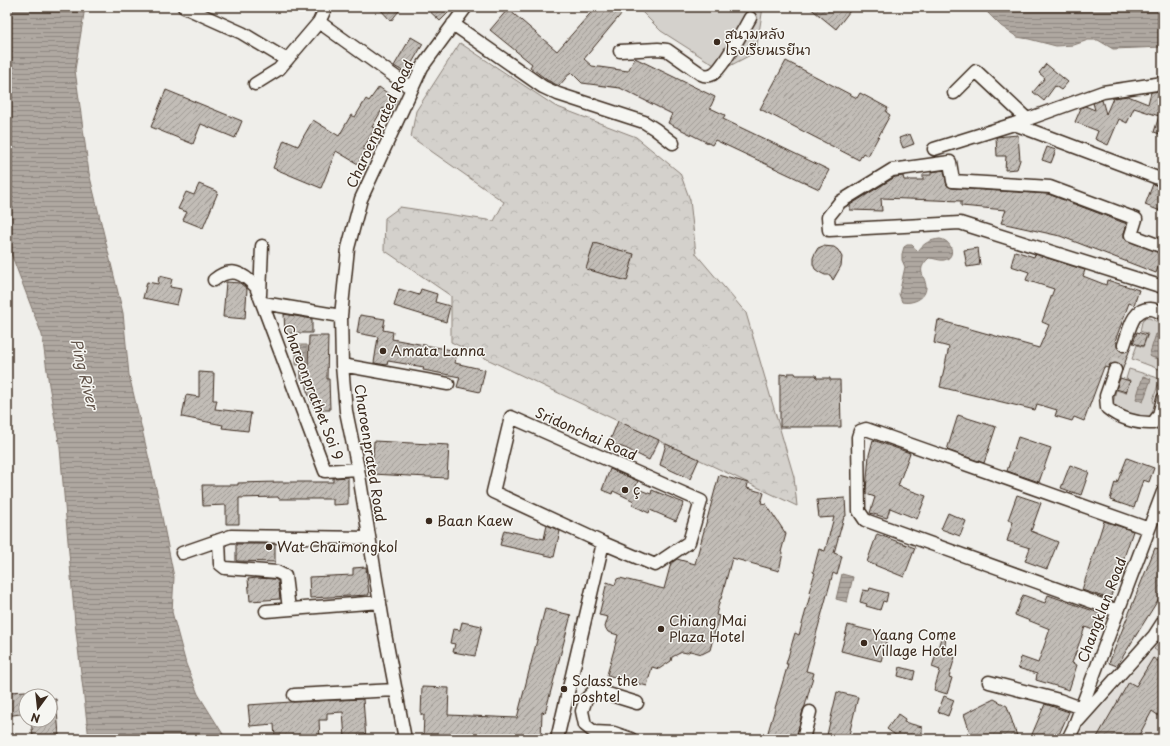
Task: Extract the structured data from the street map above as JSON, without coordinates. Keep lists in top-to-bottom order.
{
  "streets": {
    "street": [
      "Charoenprated Road",
      "Chareonprathet Soi 9",
      "Sridonchai Road",
      "Changklan Road"
    ]
  },
  "crossings": [
    ["Charoenprated Road", "Chareonprathet Soi 9"]
  ],
  "water": ["Ping River"],
  "places": [
    "สนามหลัง โรงเรียนเรยีนา",
    "Amata Lanna",
    "ç",
    "Baan Kaew",
    "Wat Chaimongkol",
    "Chiang Mai Plaza Hotel",
    "Yaang Come Village Hotel",
    "Sclass the poshtel"
  ],
  "north": "bottom"
}
